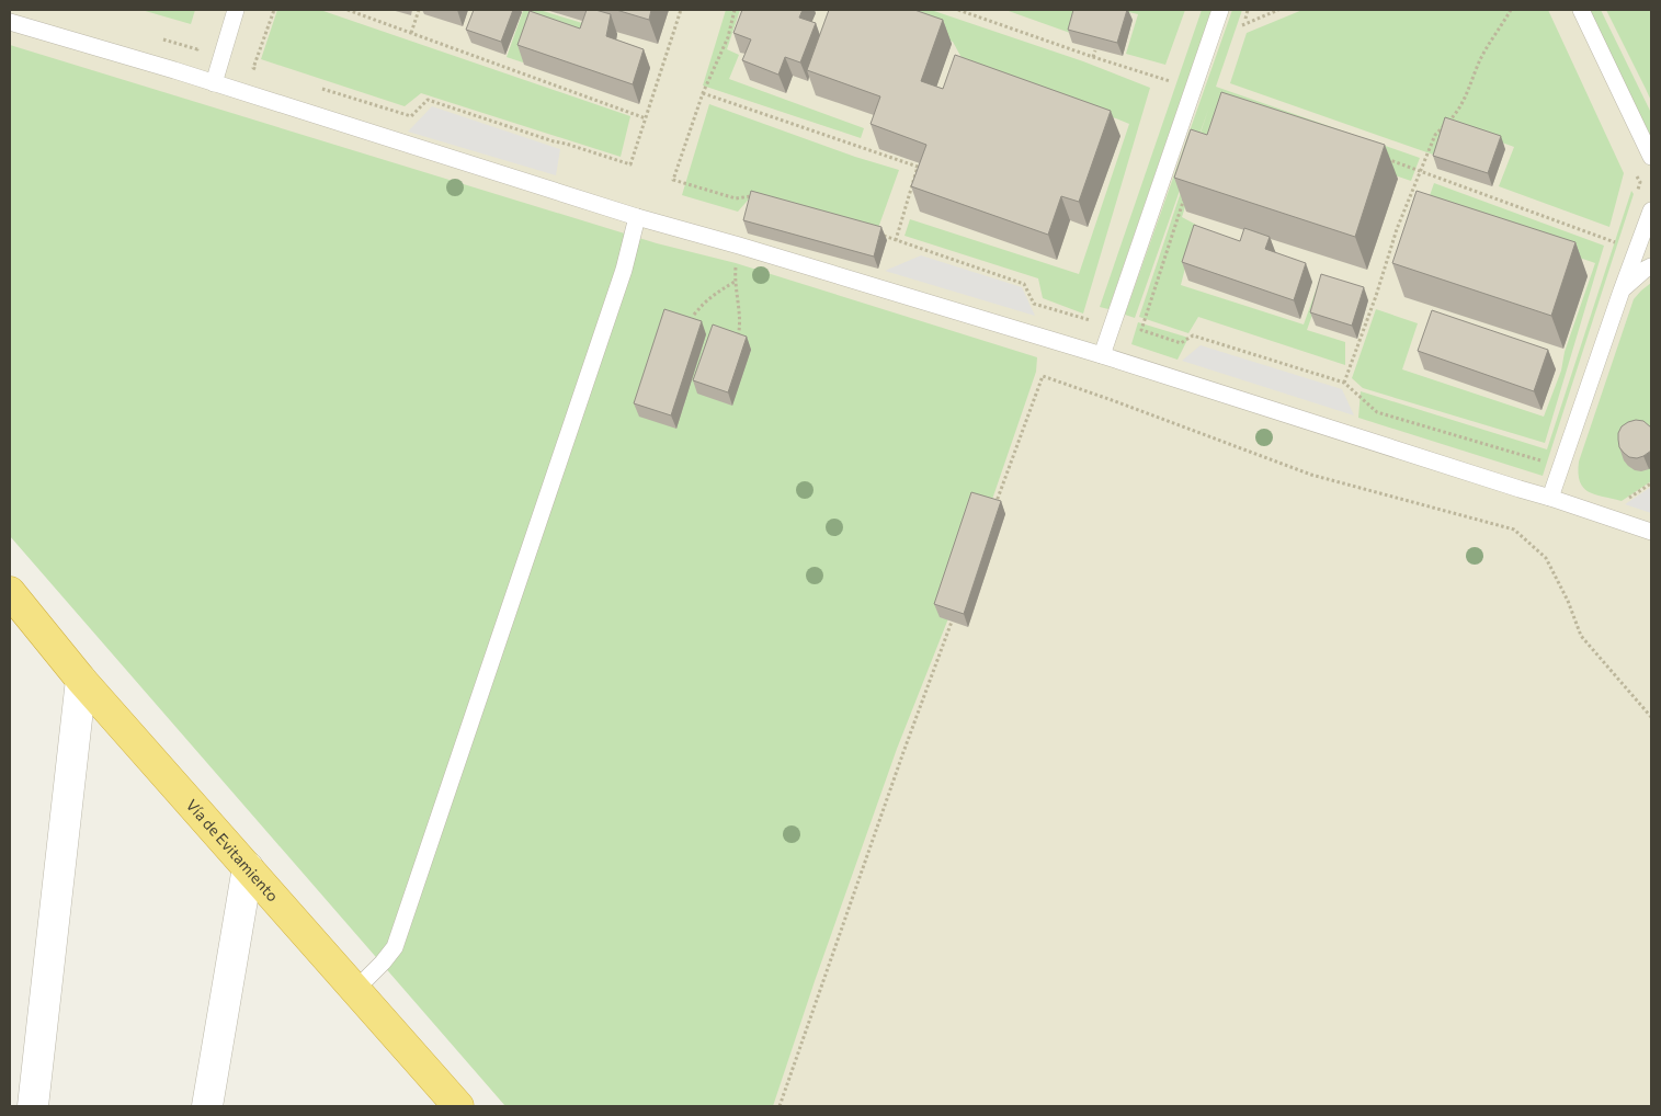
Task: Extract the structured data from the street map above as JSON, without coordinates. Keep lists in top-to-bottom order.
{
  "streets": {
    "highway": ["Vía de Evitamiento"]
  }
}
